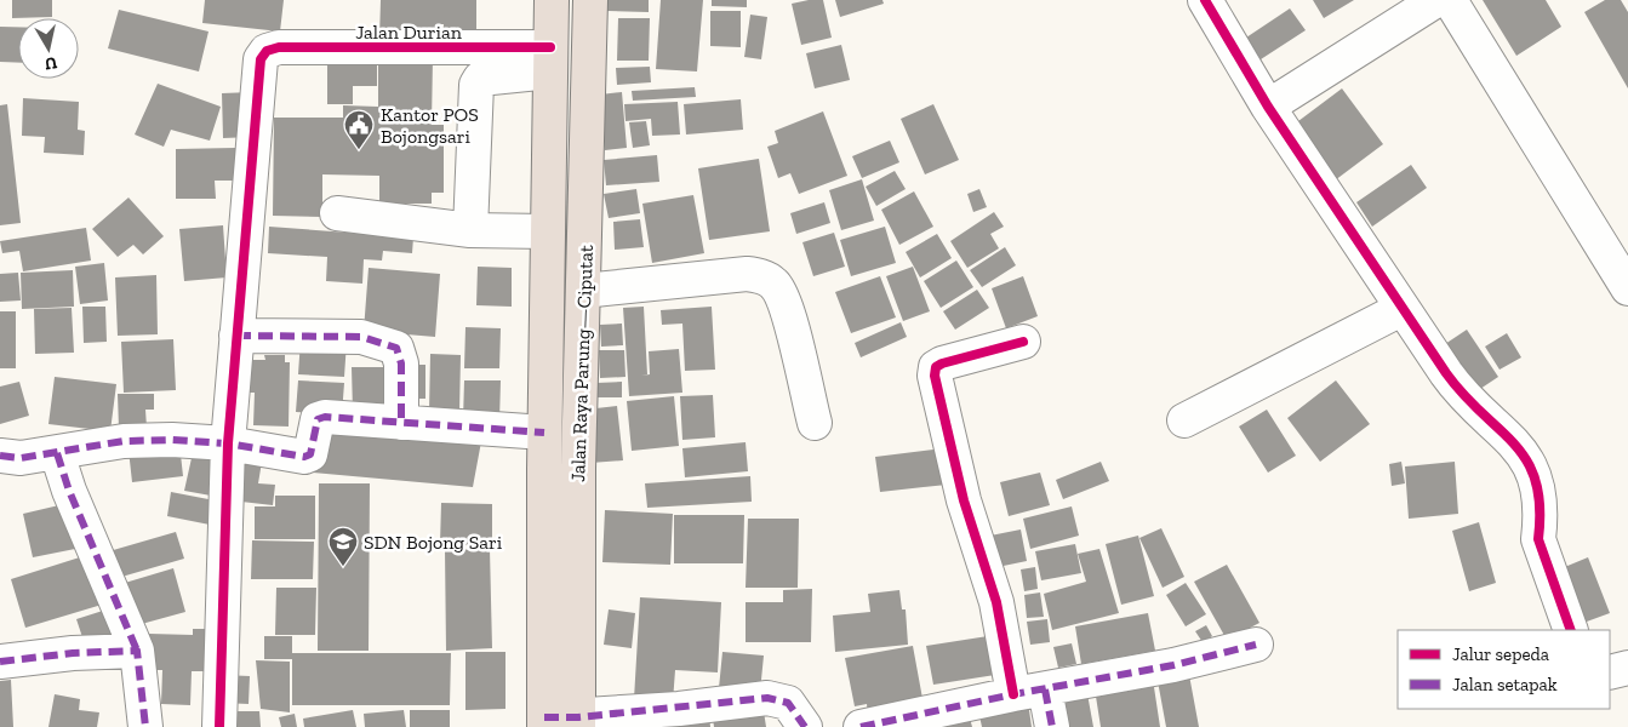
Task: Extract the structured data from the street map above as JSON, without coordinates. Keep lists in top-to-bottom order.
{
  "streets": {
    "highway": ["Jalan Raya Parung—Ciputat"],
    "street": ["Jalan Durian"]
  },
  "crossings": [
    ["Jalan Durian", "Jalan Raya Parung—Ciputat"]
  ],
  "places": {
    "public building": ["Kantor POS Bojongsari"],
    "school or university": ["SDN Bojong Sari"]
  },
  "legend": ["Jalur sepeda", "Jalan setapak"],
  "north": "bottom"
}
